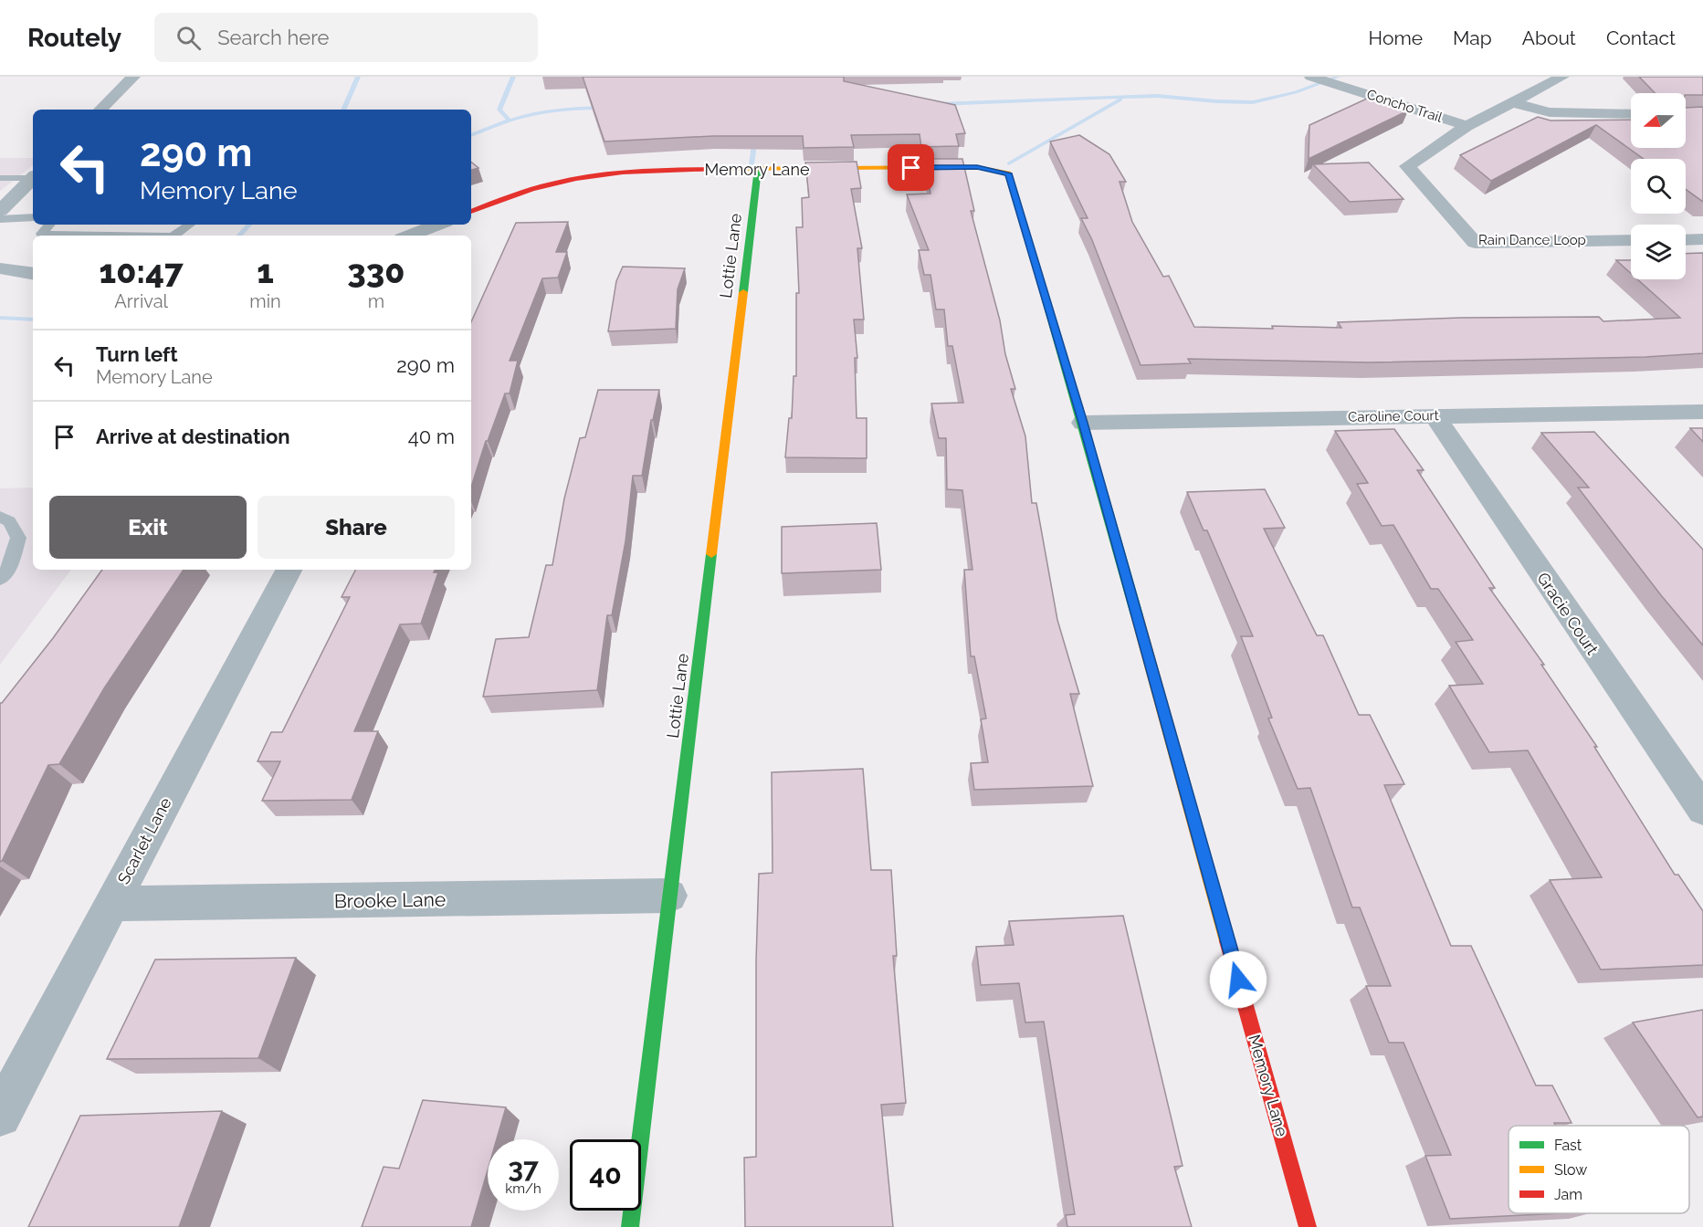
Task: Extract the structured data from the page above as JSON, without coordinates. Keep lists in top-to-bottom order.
{
  "streets": {
    "street": [
      "Concho Trail",
      "Memory Lane",
      "Rain Dance Loop",
      "Lottie Lane",
      "Caroline Court",
      "Gracie Court",
      "Scarlet Lane",
      "Brooke Lane"
    ]
  },
  "crossings": [
    ["Concho Trail", "Rain Dance Loop"],
    ["Memory Lane", "Lottie Lane"],
    ["Memory Lane", "Caroline Court"],
    ["Lottie Lane", "Brooke Lane"],
    ["Caroline Court", "Gracie Court"],
    ["Scarlet Lane", "Brooke Lane"]
  ],
  "legend": ["Fast", "Slow", "Jam"],
  "north": "left",
  "page": {
    "header": "Routely",
    "search": "Search here",
    "nav": [
      "Home",
      "Map",
      "About",
      "Contact"
    ],
    "turn": ["290 m", "Memory Lane"],
    "eta": [
      "10:47",
      "Arrival",
      "1",
      "min",
      "330",
      "m"
    ],
    "list": [
      {
        "name": "Turn left",
        "note": "Memory Lane",
        "value": "290 m"
      },
      {
        "name": "Arrive at destination",
        "value": "40 m"
      }
    ],
    "buttons": ["Exit", "Share"],
    "speed": "37 km/h",
    "limit": "40"
  }
}
